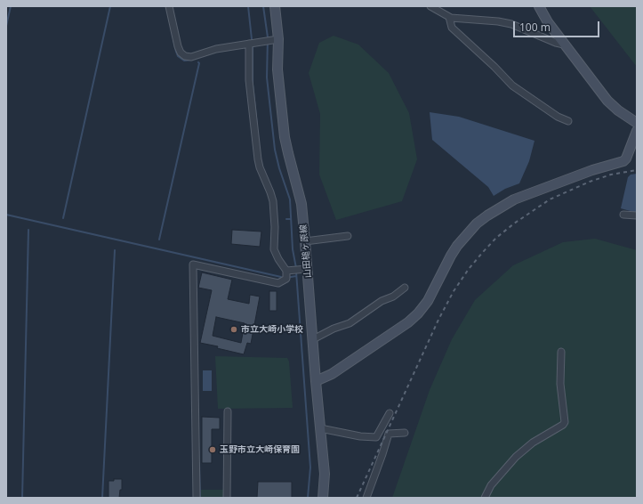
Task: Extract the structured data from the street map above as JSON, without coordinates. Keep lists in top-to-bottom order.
{
  "streets": {
    "street": ["山田槌ヶ原線"]
  },
  "places": ["市立大崎小学校", "玉野市立大崎保育園"],
  "scale_bar": "100 m"
}
